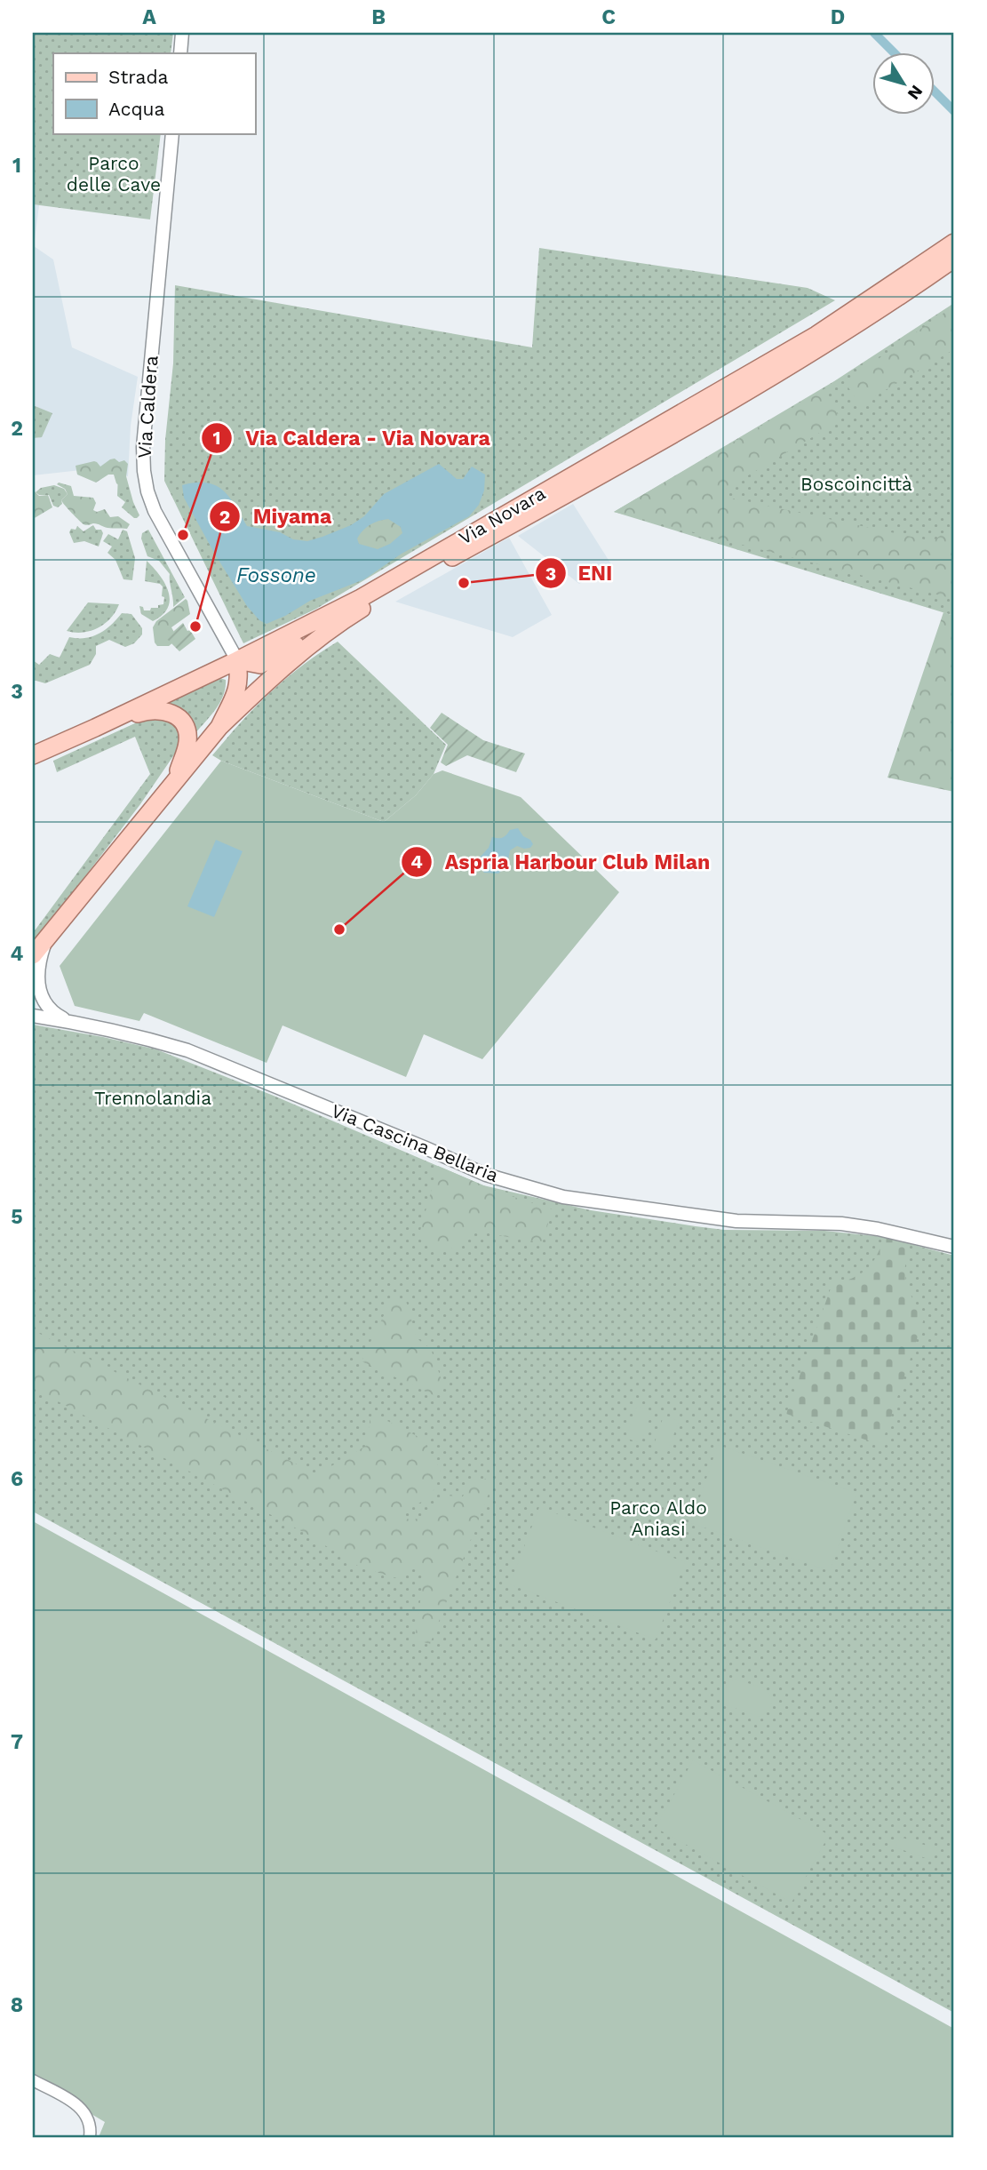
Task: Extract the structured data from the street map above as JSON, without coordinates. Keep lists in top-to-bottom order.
{
  "streets": {
    "main road": ["Via Novara", "Via Cascina Bellaria"],
    "street": ["Via Caldera"]
  },
  "crossings": [
    ["Via Caldera", "Via Novara"],
    ["Via Novara", "Via Cascina Bellaria"]
  ],
  "water": ["Fossone"],
  "parks": [
    "Parco delle Cave",
    "Boscoincittà",
    "Trennolandia",
    "Parco Aldo Aniasi"
  ],
  "places": [
    "Via Caldera - Via Novara",
    "ENI",
    "Miyama",
    "Aspria Harbour Club Milan"
  ],
  "legend": ["Strada", "Acqua"],
  "north": "bottom right",
  "grid": {
    "columns": [
      "A",
      "B",
      "C",
      "D"
    ],
    "rows": [
      "1",
      "2",
      "3",
      "4",
      "5",
      "6",
      "7",
      "8"
    ]
  }
}
